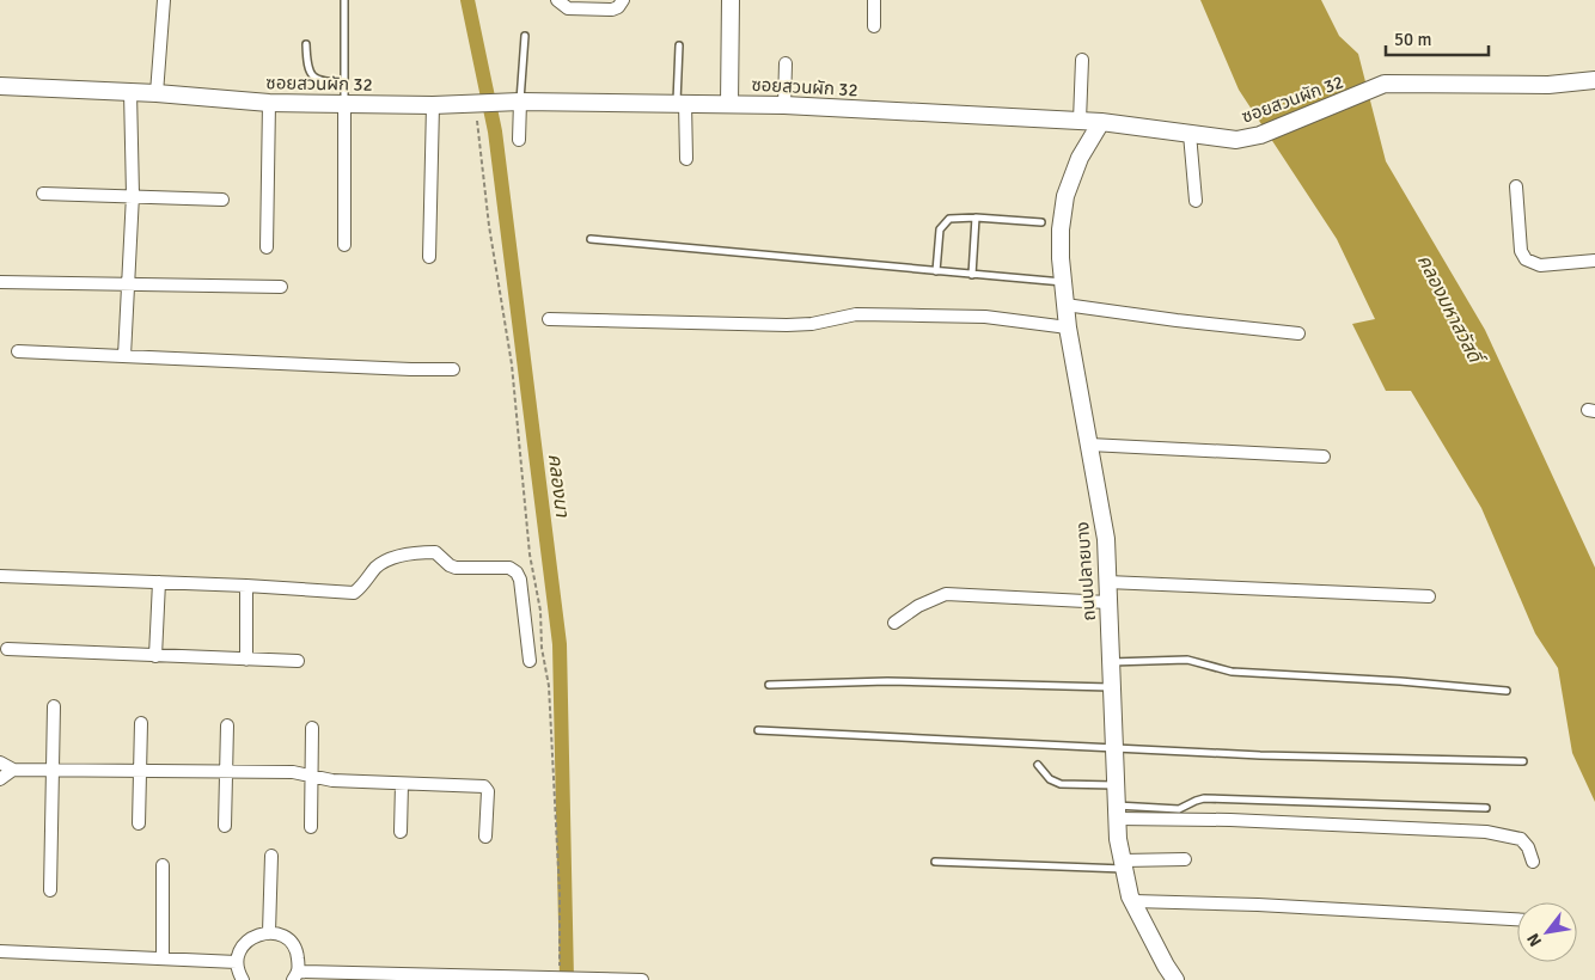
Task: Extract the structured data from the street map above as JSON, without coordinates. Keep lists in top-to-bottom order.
{
  "streets": {
    "street": ["ซอยสวนผัก 32", "ถนนปลายบาง"]
  },
  "crossings": [
    ["ซอยสวนผัก 32", "ถนนปลายบาง"]
  ],
  "water": ["คลองมหาสวัสดิ์", "คลองนา"],
  "scale_bar": "50 m",
  "north": "bottom left"
}
